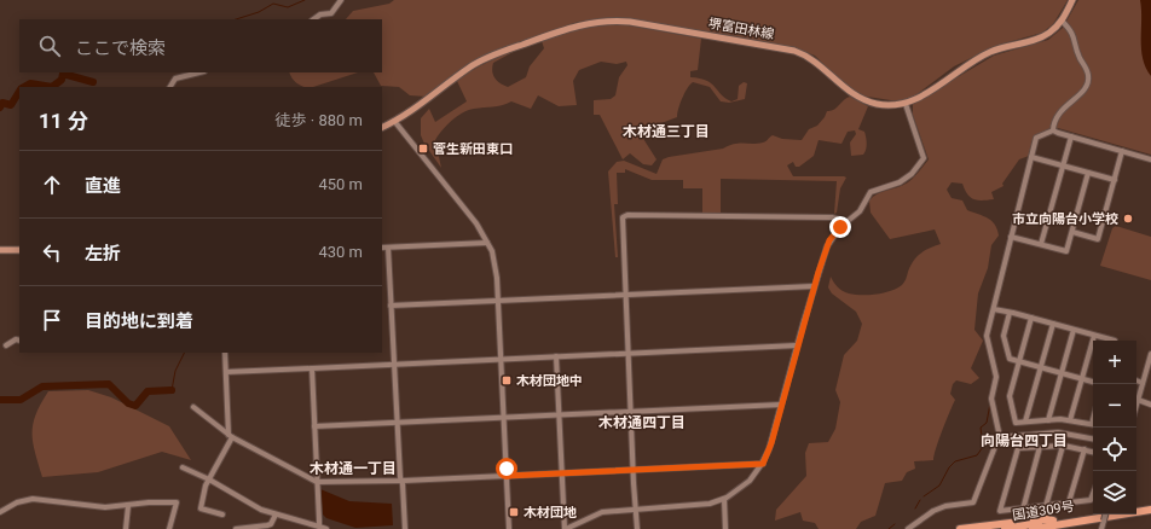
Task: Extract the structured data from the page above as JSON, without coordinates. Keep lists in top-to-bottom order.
{
  "streets": {
    "highway": ["国道309号"],
    "main road": ["堺富田林線"]
  },
  "districts": [
    "木材通三丁目",
    "木材通四丁目",
    "向陽台四丁目",
    "木材通一丁目"
  ],
  "places": {
    "transit": ["菅生新田東口", "木材団地中", "木材団地"],
    "other": ["市立向陽台小学校"]
  },
  "page": {
    "search": "ここで検索",
    "heading": ["11 分", "徒歩 · 880 m"],
    "list": [
      ["直進", "450 m"],
      ["左折", "430 m"],
      "目的地に到着"
    ],
    "map_buttons": ["+", "−"]
  }
}
